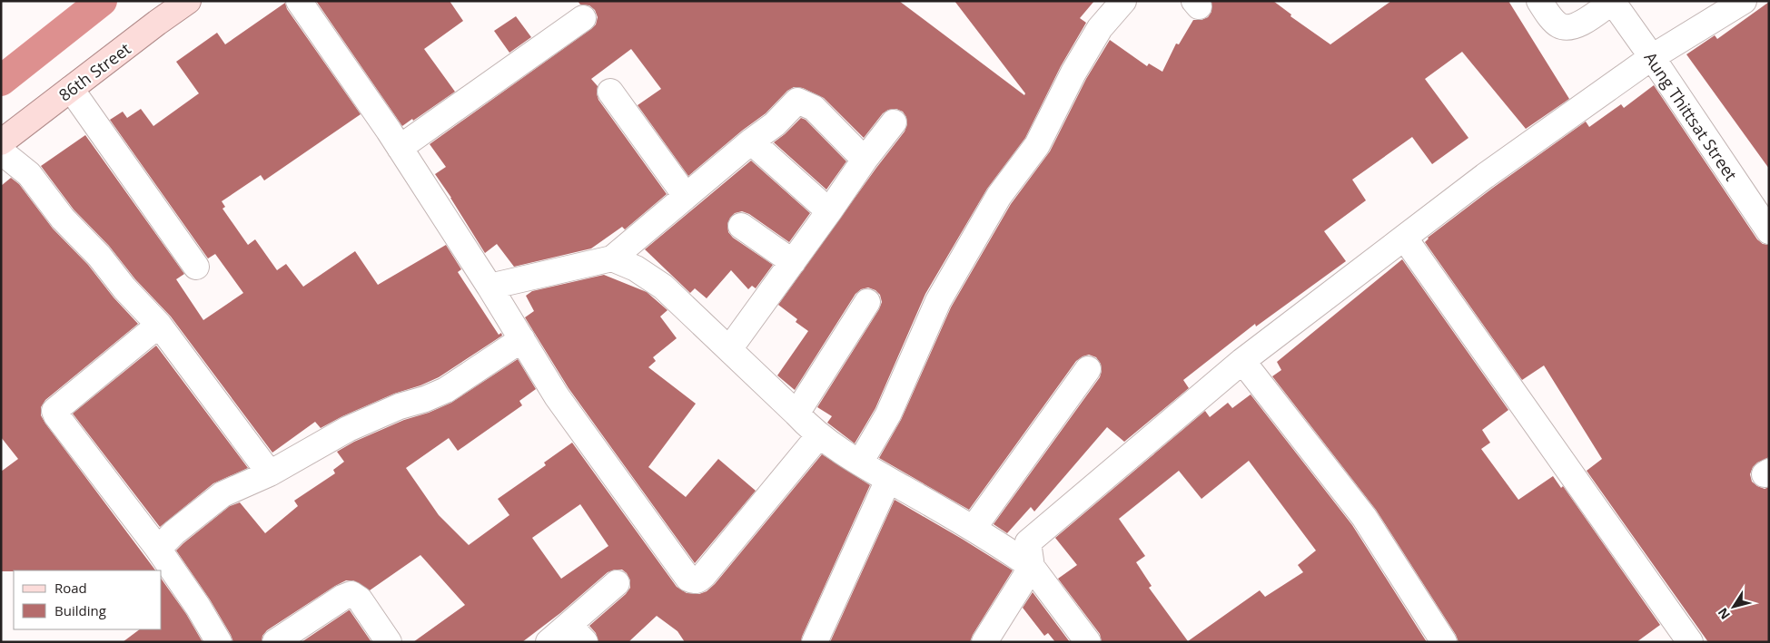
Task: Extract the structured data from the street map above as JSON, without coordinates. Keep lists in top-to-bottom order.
{
  "streets": {
    "main road": ["86th Street"],
    "street": ["Aung Thittsat Street"]
  },
  "legend": ["Road", "Building"],
  "north": "bottom left"
}
